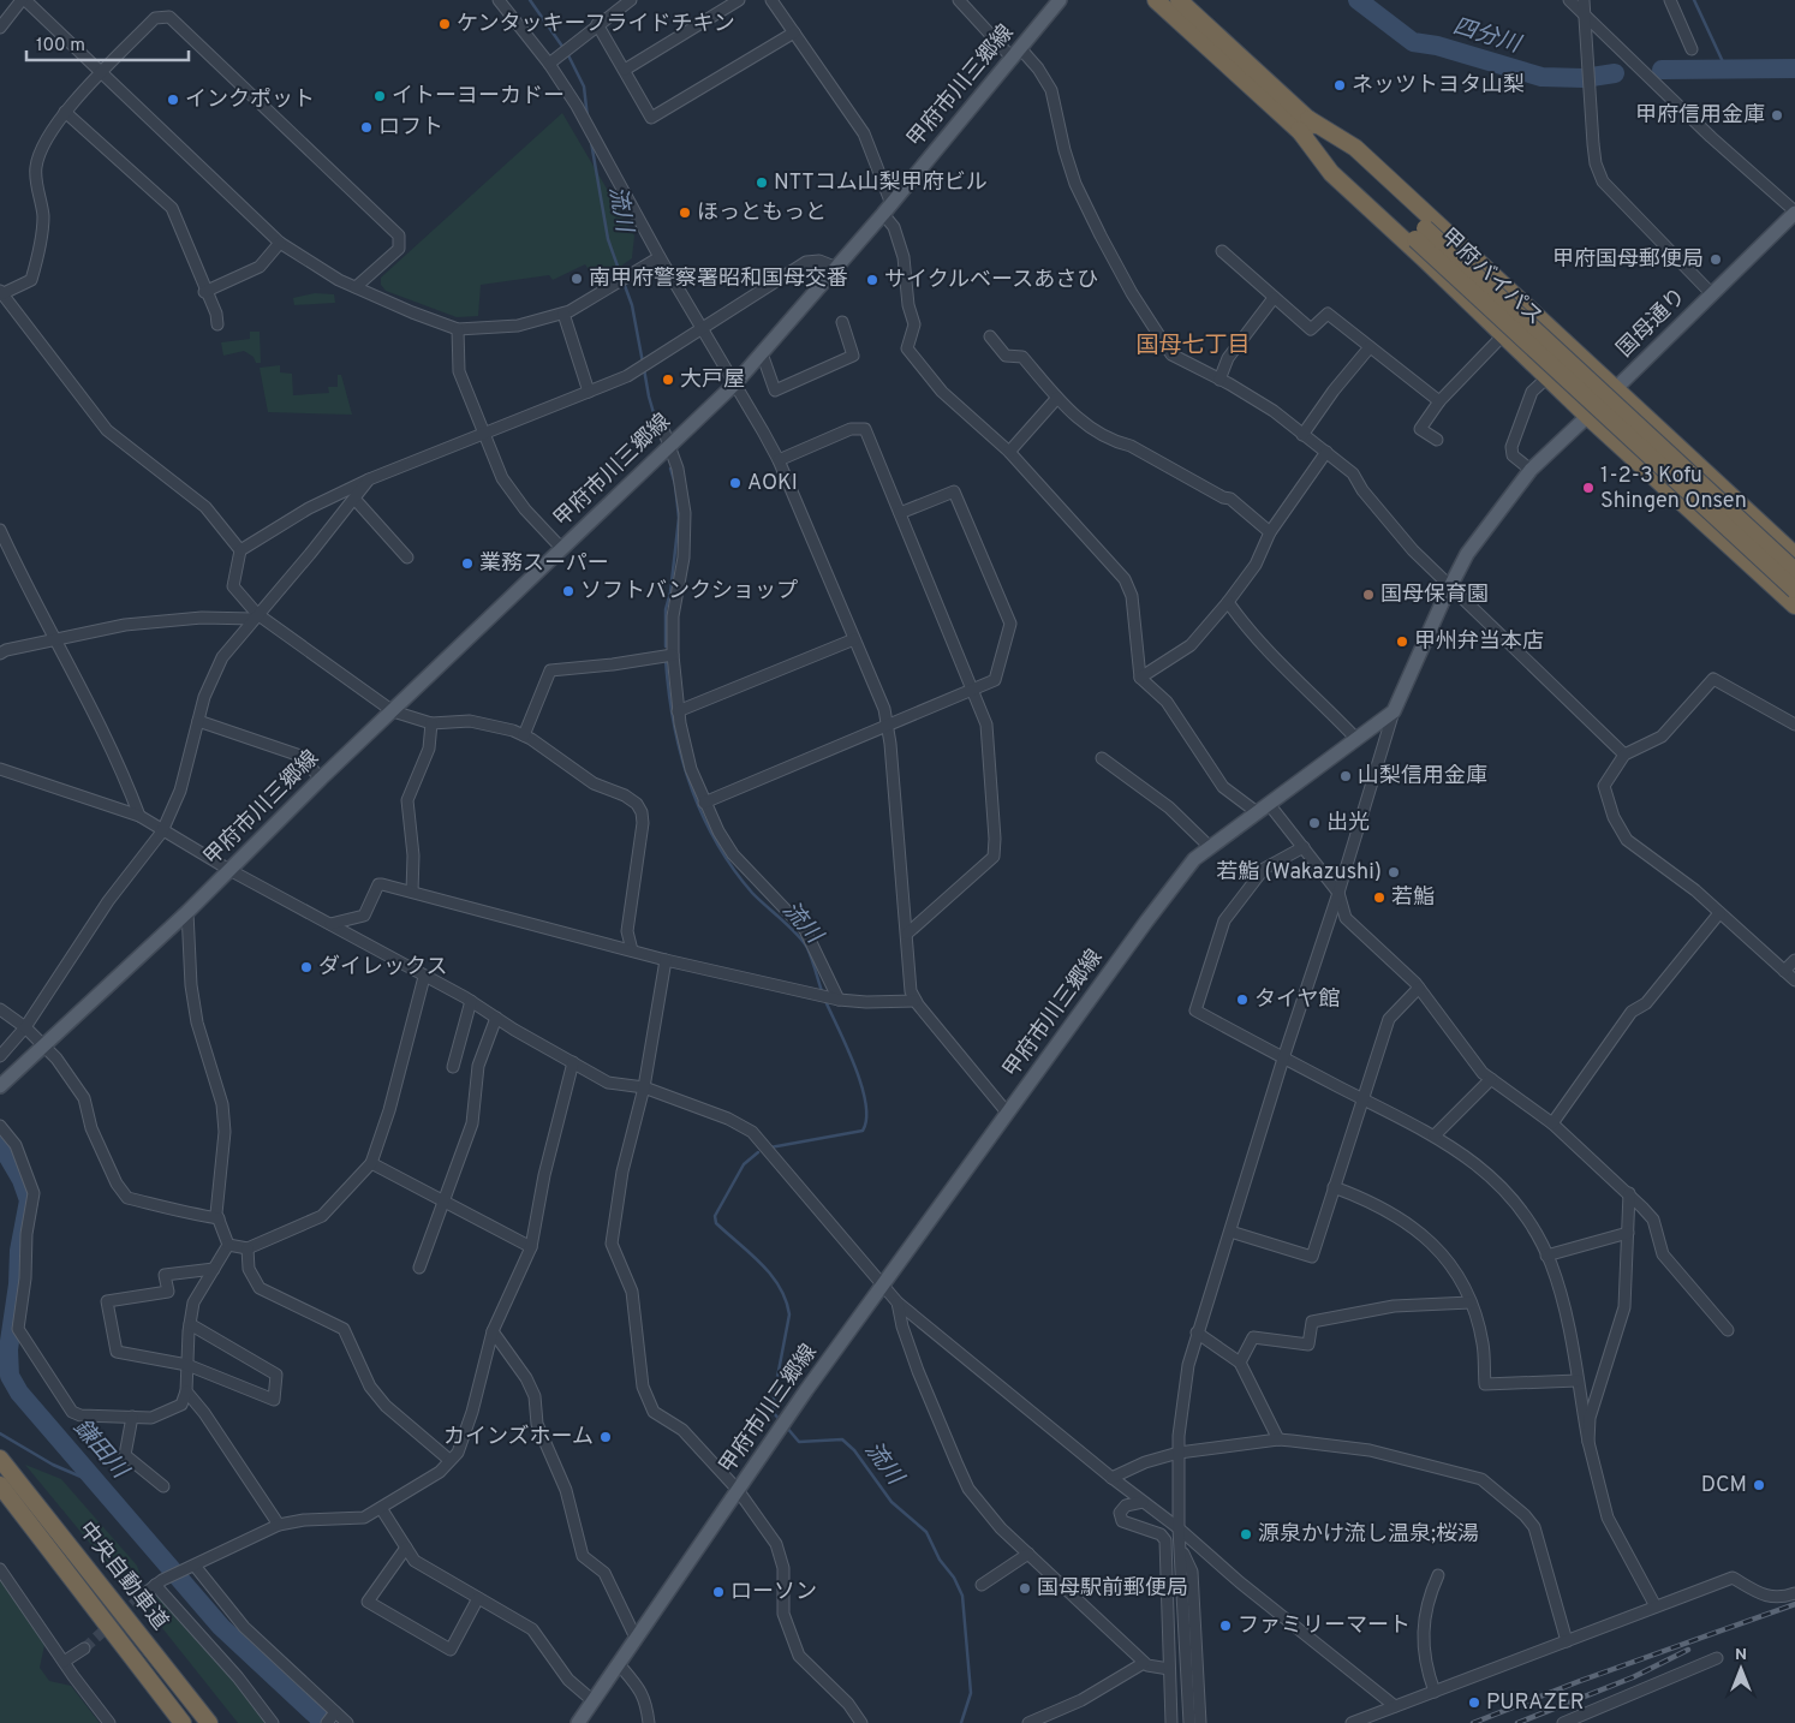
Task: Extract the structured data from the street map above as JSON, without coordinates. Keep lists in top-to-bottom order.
{
  "streets": {
    "highway": ["甲府バイパス", "中央自動車道"],
    "main road": ["甲府市川三郷線", "国母通り"]
  },
  "crossings": [
    ["甲府市川三郷線", "国母通り"]
  ],
  "districts": ["国母七丁目"],
  "water": ["四分川", "流川", "鎌田川"],
  "places": [
    "ケンタッキーフライドチキン",
    "ネッツトヨタ山梨",
    "イトーヨーカドー",
    "インクポット",
    "甲府信用金庫",
    "ロフト",
    "NTTコム山梨甲府ビル",
    "ほっともっと",
    "甲府国母郵便局",
    "南甲府警察署昭和国母交番",
    "サイクルベースあさひ",
    "大戸屋",
    "AOKI",
    "1-2-3 Kofu Shingen Onsen",
    "業務スーパー",
    "ソフトバンクショップ",
    "国母保育園",
    "甲州弁当本店",
    "山梨信用金庫",
    "出光",
    "若鮨 (Wakazushi)",
    "若鮨",
    "ダイレックス",
    "タイヤ館",
    "カインズホーム",
    "DCM",
    "源泉かけ流し温泉;桜湯",
    "国母駅前郵便局",
    "ローソン",
    "ファミリーマート",
    "PURAZER"
  ],
  "scale_bar": "100 m",
  "north": "top"
}
